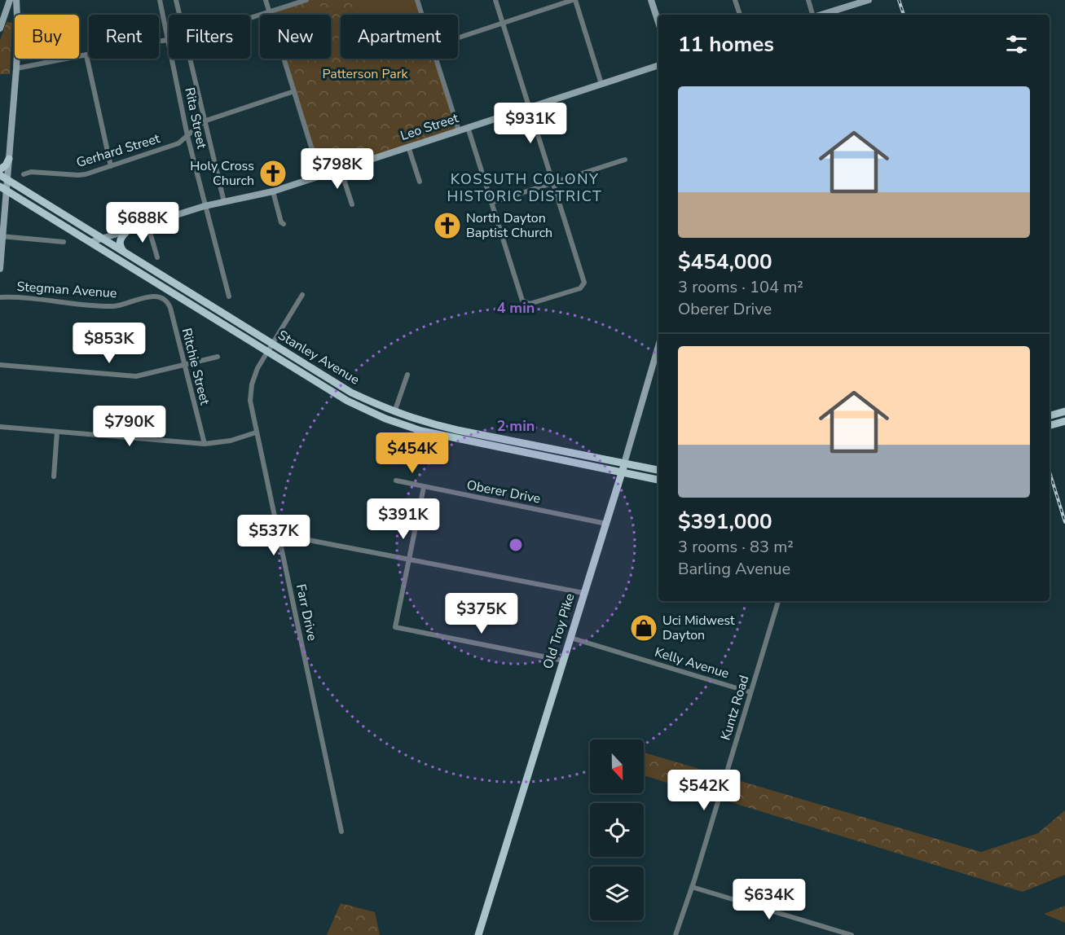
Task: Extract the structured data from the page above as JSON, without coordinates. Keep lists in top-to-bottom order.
{
  "streets": {
    "main road": ["Stanley Avenue", "Old Troy Pike"],
    "street": [
      "Rita Street",
      "Leo Street",
      "Gerhard Street",
      "Stegman Avenue",
      "Ritchie Street",
      "Oberer Drive",
      "Farr Drive",
      "Kelly Avenue",
      "Kuntz Road"
    ]
  },
  "crossings": [
    ["Rita Street", "Leo Street"],
    ["Rita Street", "Gerhard Street"],
    ["Leo Street", "Stanley Avenue"],
    ["Stegman Avenue", "Ritchie Street"],
    ["Stanley Avenue", "Farr Drive"],
    ["Stanley Avenue", "Old Troy Pike"],
    ["Oberer Drive", "Old Troy Pike"],
    ["Old Troy Pike", "Kelly Avenue"],
    ["Kelly Avenue", "Kuntz Road"]
  ],
  "districts": ["KOSSUTH COLONY HISTORIC DISTRICT"],
  "parks": ["Patterson Park"],
  "places": {
    "church": ["Holy Cross Church", "North Dayton Baptist Church"],
    "shop": ["Uci Midwest Dayton"]
  },
  "north": "bottom",
  "page": {
    "chip": [
      "Buy",
      "Rent",
      "Filters",
      "New",
      "Apartment"
    ],
    "heading": "11 homes",
    "list": [
      {
        "name": "$454,000",
        "note": "3 rooms · 104 m² · Oberer Drive"
      },
      {
        "name": "$391,000",
        "note": "3 rooms · 83 m² · Barling Avenue"
      }
    ],
    "price": [
      "$931K",
      "$798K",
      "$688K",
      "$853K",
      "$790K",
      "$454K",
      "$391K",
      "$537K",
      "$375K",
      "$542K",
      "$634K"
    ]
  },
  "rings": ["4 min", "2 min"]
}
